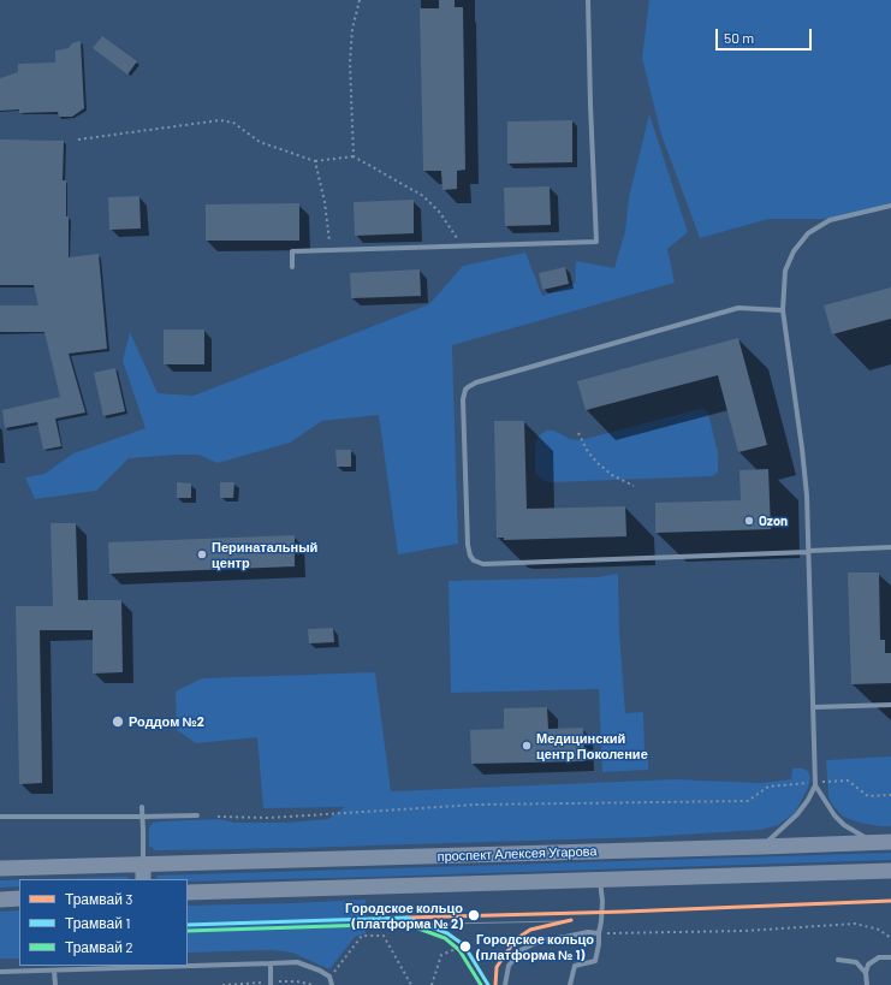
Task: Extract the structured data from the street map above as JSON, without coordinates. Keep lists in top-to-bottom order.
{
  "streets": {
    "main road": ["проспект Алексея Угарова"]
  },
  "places": [
    "Ozon",
    "Перинатальный центр",
    "Роддом №2",
    "Медицинский центр Поколение",
    "Городское кольцо (платформа № 2)",
    "Городское кольцо (платформа № 1)"
  ],
  "lines": ["tram line 3", "tram line 1", "tram line 2"],
  "legend": ["Трамвай 3", "Трамвай 1", "Трамвай 2"],
  "scale_bar": "50 m"
}
